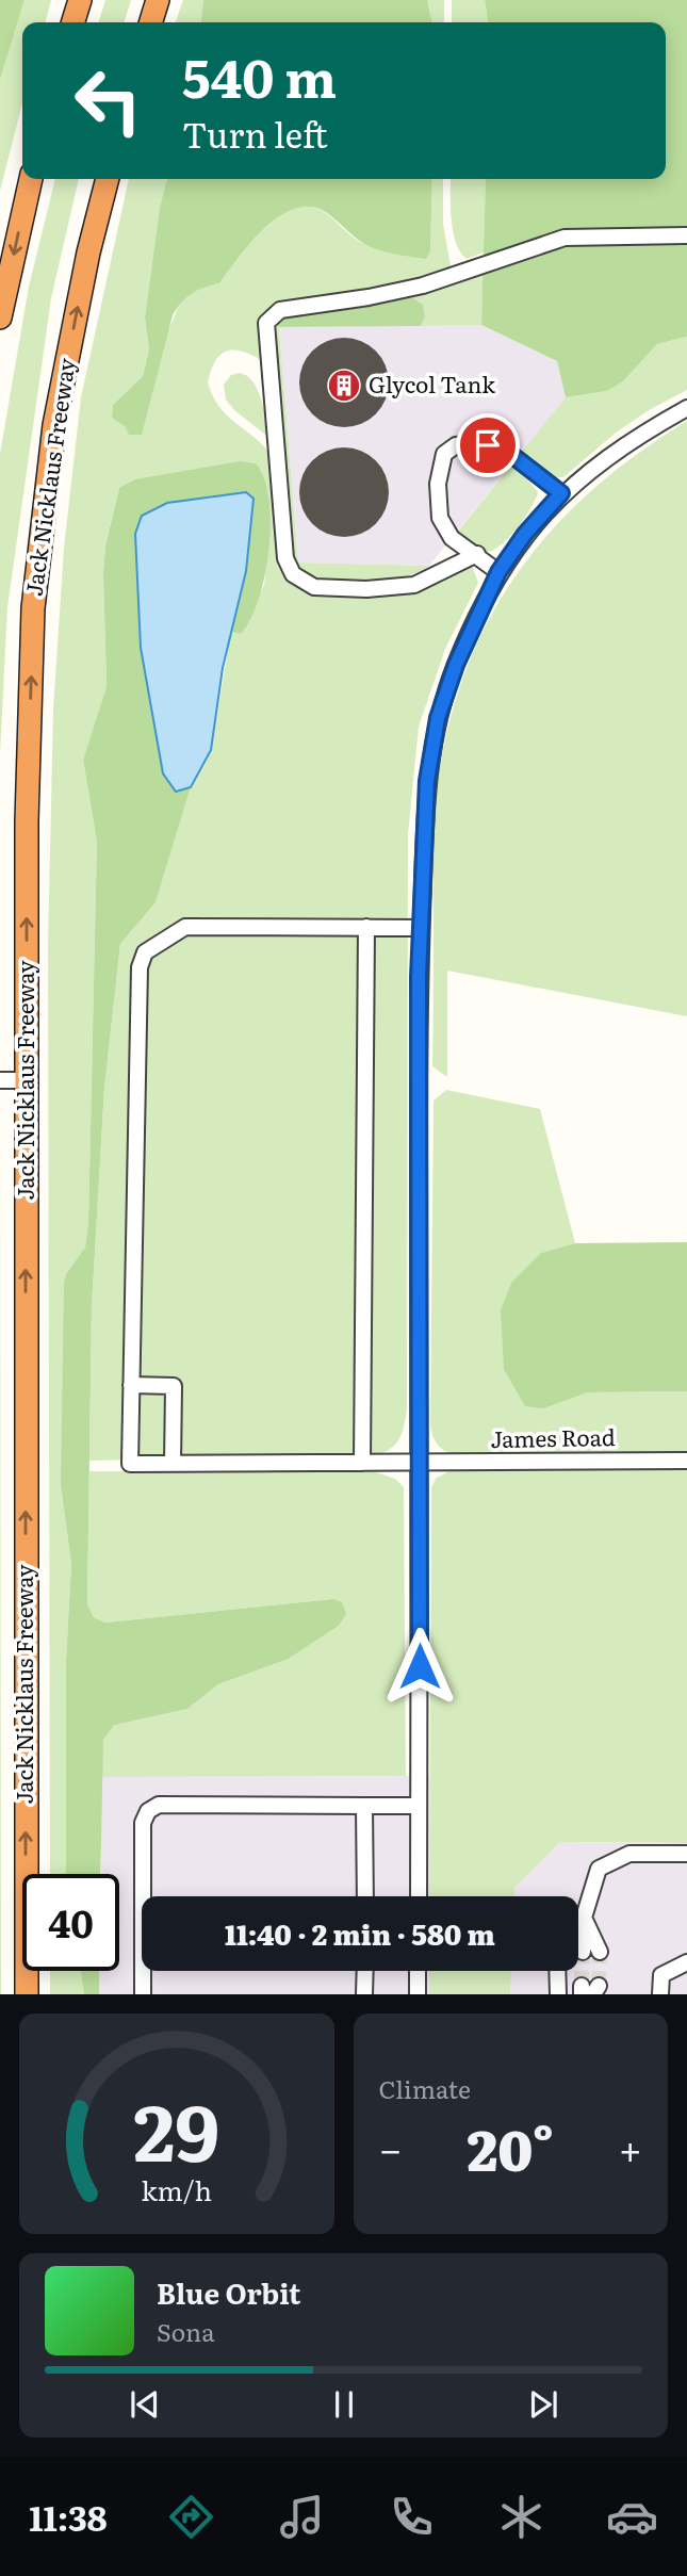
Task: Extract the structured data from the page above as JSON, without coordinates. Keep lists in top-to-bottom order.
{
  "streets": {
    "highway": ["Jack Nicklaus Freeway"],
    "street": ["James Road"]
  },
  "one_way": ["Jack Nicklaus Freeway"],
  "places": {
    "building": ["Glycol Tank"]
  },
  "page": {
    "turn": ["540 m", "Turn left"],
    "limit": "40",
    "trip": "11:40 · 2 min · 580 m",
    "tile": "Climate",
    "heat": ["−", "20°", "+"],
    "song": ["Blue Orbit", "Sona"],
    "tabs": "11:38",
    "gauge": ["29", "km/h"]
  }
}
